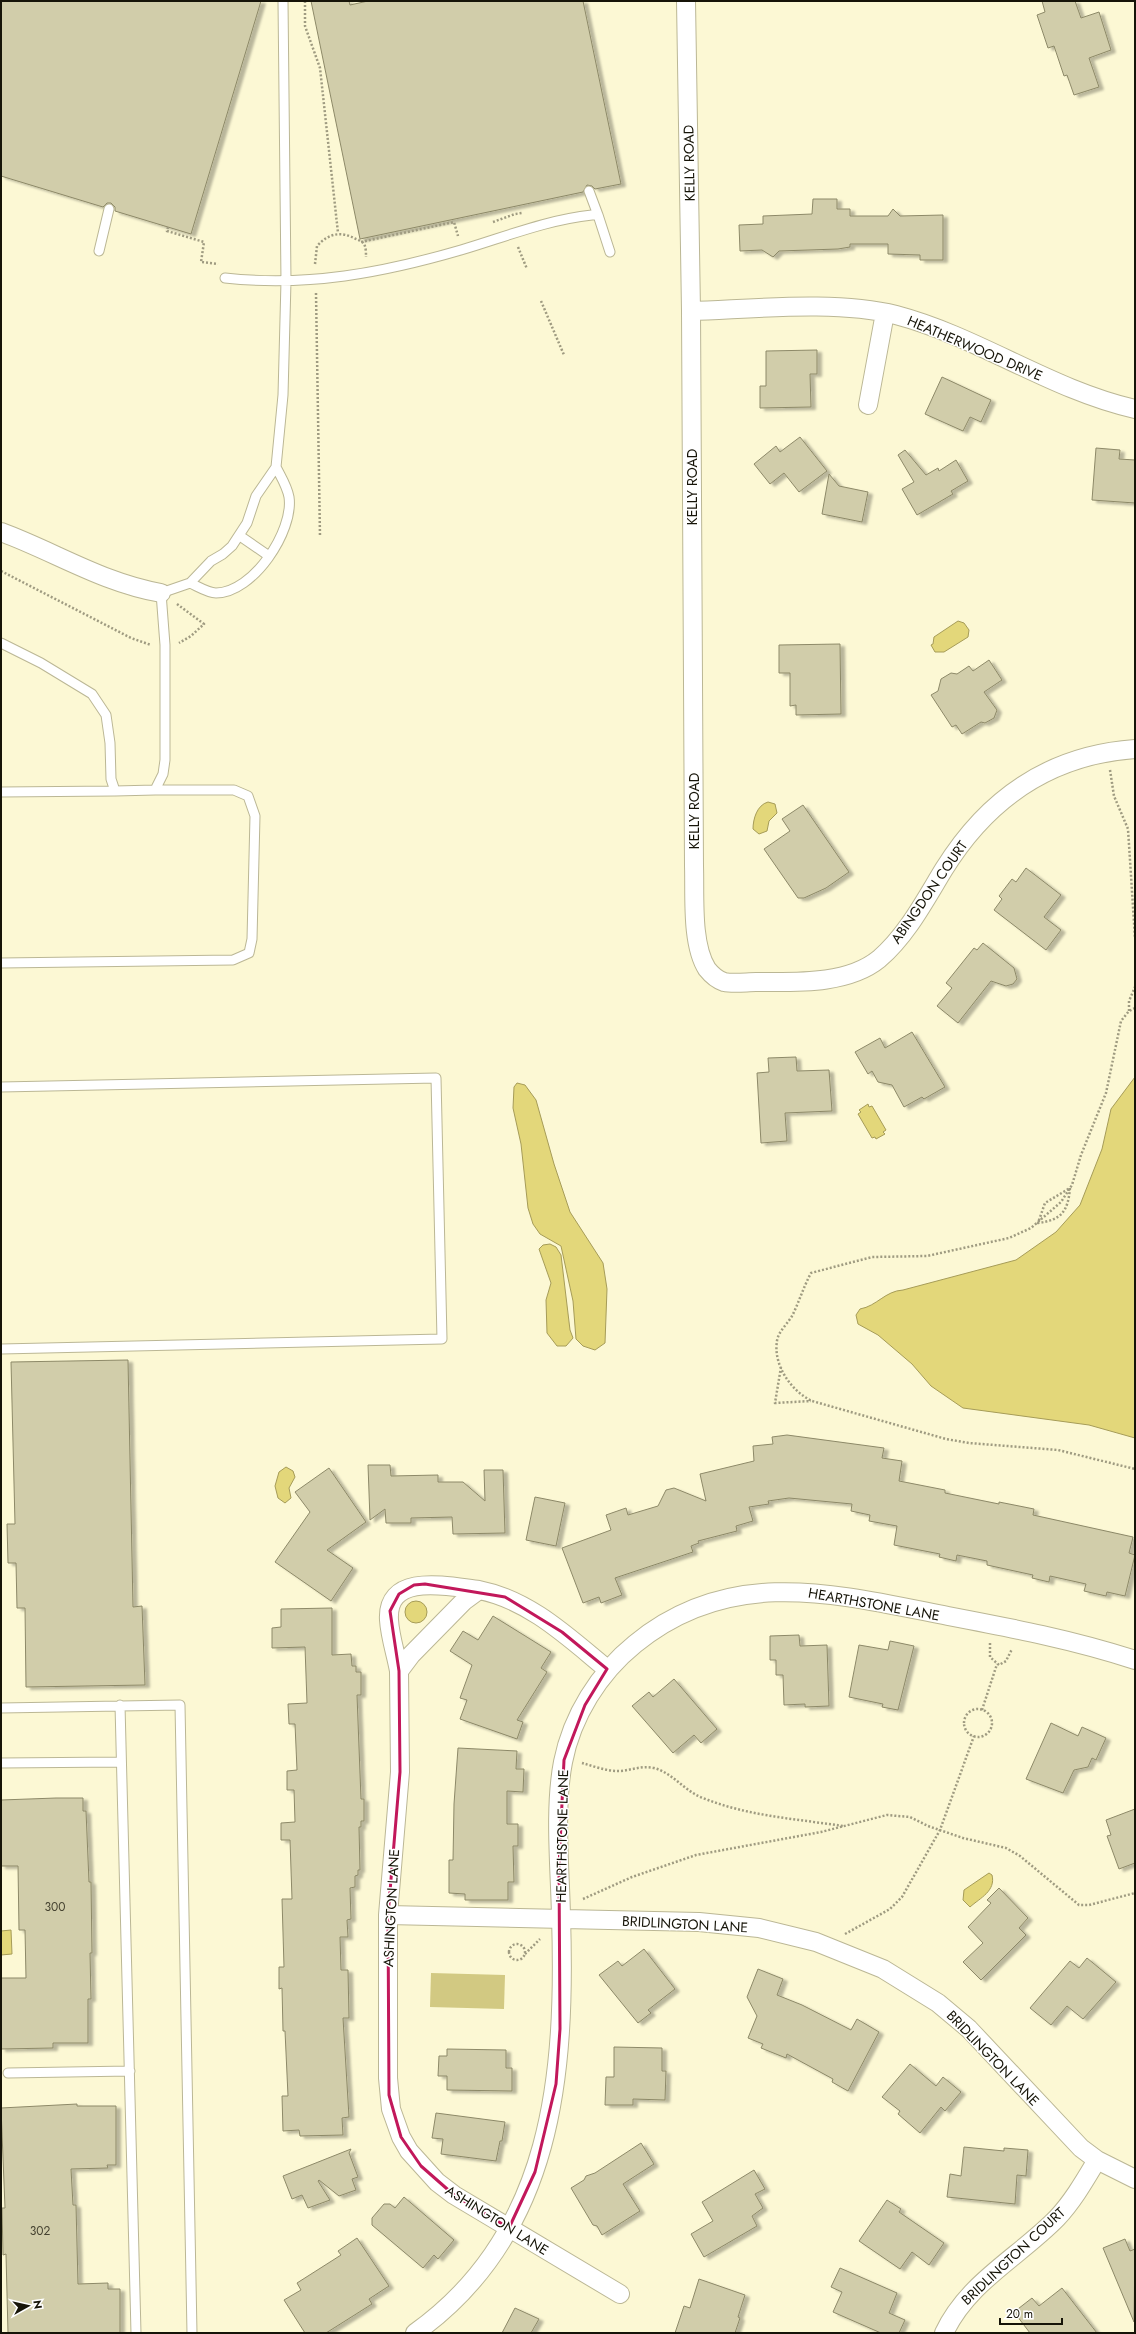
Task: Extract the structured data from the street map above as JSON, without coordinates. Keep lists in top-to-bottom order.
{
  "streets": {
    "street": [
      "KELLY ROAD",
      "HEATHERWOOD DRIVE",
      "ABINGDON COURT",
      "HEARTHSTONE LANE",
      "ASHINGTON LANE",
      "BRIDLINGTON LANE",
      "BRIDLINGTON COURT"
    ]
  },
  "crossings": [
    ["KELLY ROAD", "HEATHERWOOD DRIVE"],
    ["KELLY ROAD", "ABINGDON COURT"],
    ["HEARTHSTONE LANE", "ASHINGTON LANE"],
    ["HEARTHSTONE LANE", "BRIDLINGTON LANE"],
    ["ASHINGTON LANE", "BRIDLINGTON LANE"],
    ["BRIDLINGTON LANE", "BRIDLINGTON COURT"]
  ],
  "house_numbers": ["300", "302"],
  "scale_bar": "20 m",
  "north": "right"
}
